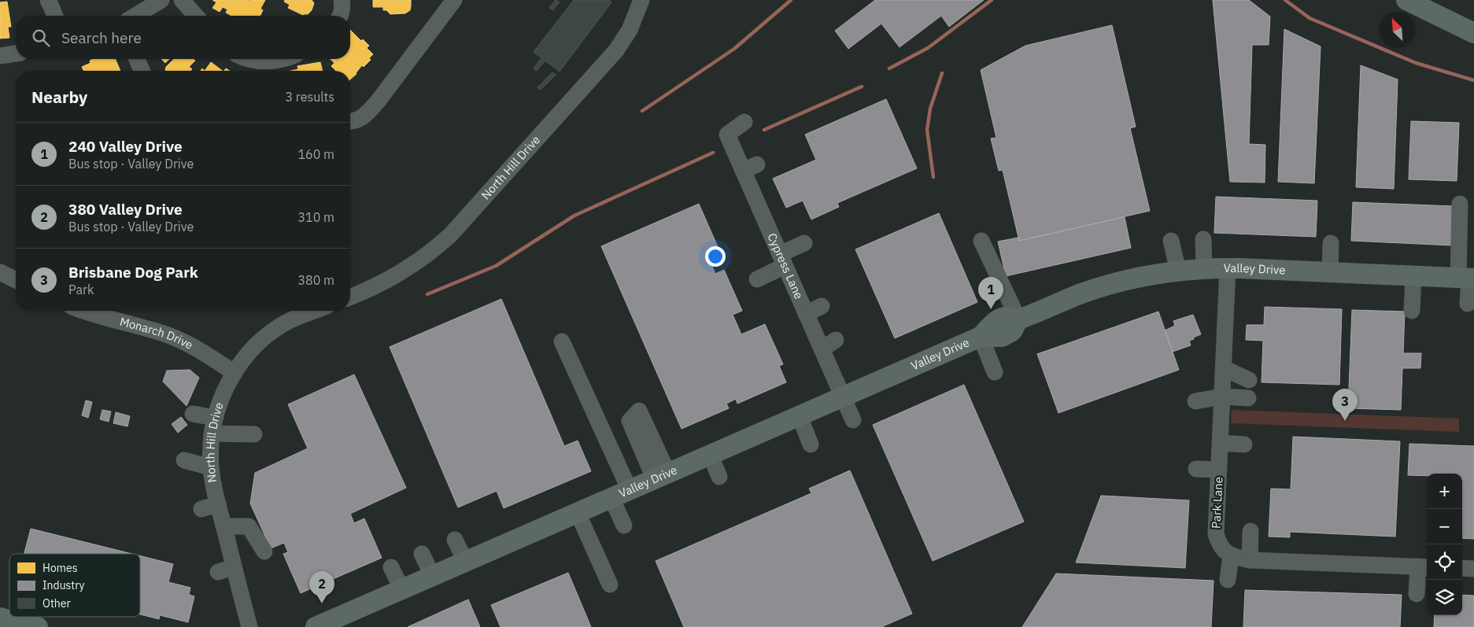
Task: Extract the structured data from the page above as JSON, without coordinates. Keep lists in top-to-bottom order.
{
  "streets": {
    "main road": ["Valley Drive"],
    "street": [
      "North Hill Drive",
      "Cypress Lane",
      "Monarch Drive",
      "Park Lane"
    ]
  },
  "crossings": [
    ["North Hill Drive", "Monarch Drive"],
    ["Cypress Lane", "Valley Drive"],
    ["Valley Drive", "Park Lane"]
  ],
  "legend": ["Homes", "Industry", "Other"],
  "north": "top left",
  "page": {
    "search": "Search here",
    "heading": ["Nearby", "3 results"],
    "list": [
      {
        "mark": "1",
        "name": "240 Valley Drive",
        "note": "Bus stop · Valley Drive",
        "value": "160 m"
      },
      {
        "mark": "2",
        "name": "380 Valley Drive",
        "note": "Bus stop · Valley Drive",
        "value": "310 m"
      },
      {
        "mark": "3",
        "name": "Brisbane Dog Park",
        "note": "Park",
        "value": "380 m"
      }
    ],
    "pins": ["1", "3", "2"],
    "map_buttons": ["+", "−"]
  }
}
